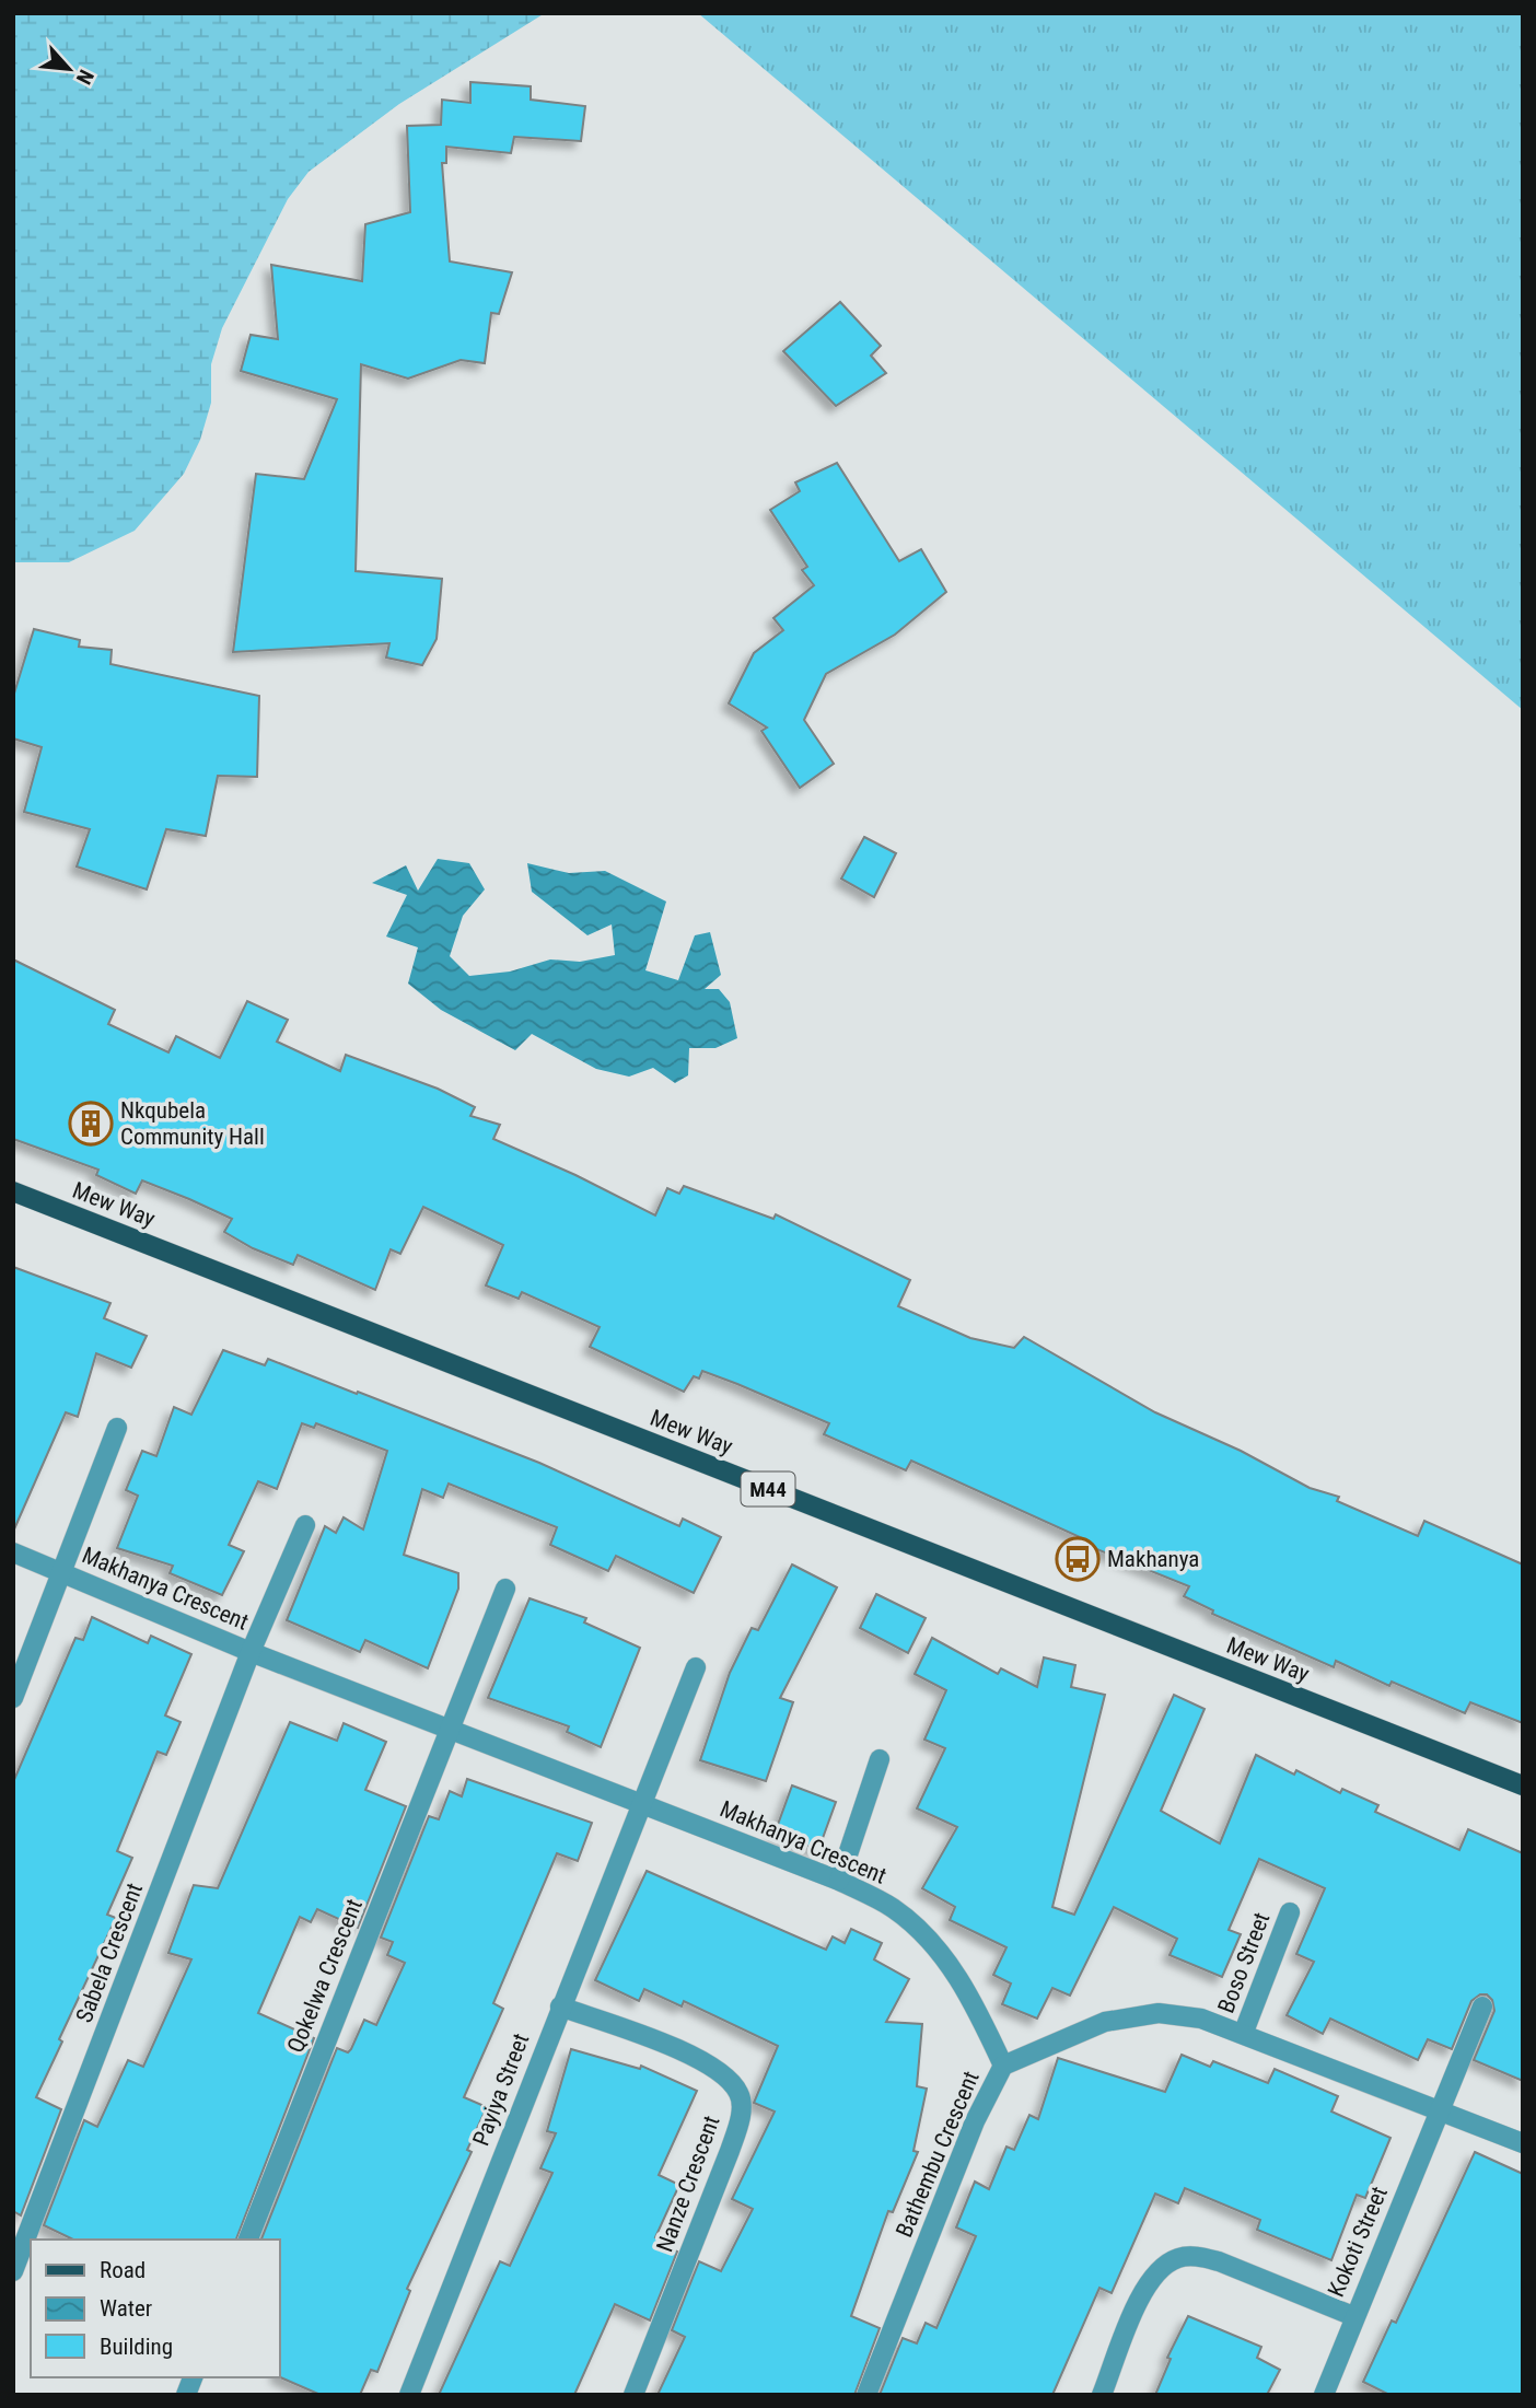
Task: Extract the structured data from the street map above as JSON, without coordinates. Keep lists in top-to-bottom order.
{
  "streets": {
    "main road": ["Mew Way", "M44"],
    "street": [
      "Makhanya Crescent",
      "Sabela Crescent",
      "Boso Street",
      "Qokelwa Crescent",
      "Payiya Street",
      "Bathembu Crescent",
      "Nanze Crescent",
      "Kokoti Street"
    ]
  },
  "crossings": [
    ["Makhanya Crescent", "Sabela Crescent"],
    ["Makhanya Crescent", "Qokelwa Crescent"],
    ["Makhanya Crescent", "Payiya Street"],
    ["Makhanya Crescent", "Bathembu Crescent"],
    ["Boso Street", "Bathembu Crescent"],
    ["Payiya Street", "Nanze Crescent"],
    ["Bathembu Crescent", "Kokoti Street"]
  ],
  "places": {
    "building": ["Nkqubela Community Hall"],
    "bus stop": ["Makhanya"]
  },
  "legend": ["Road", "Water", "Building"],
  "north": "bottom right"
}
